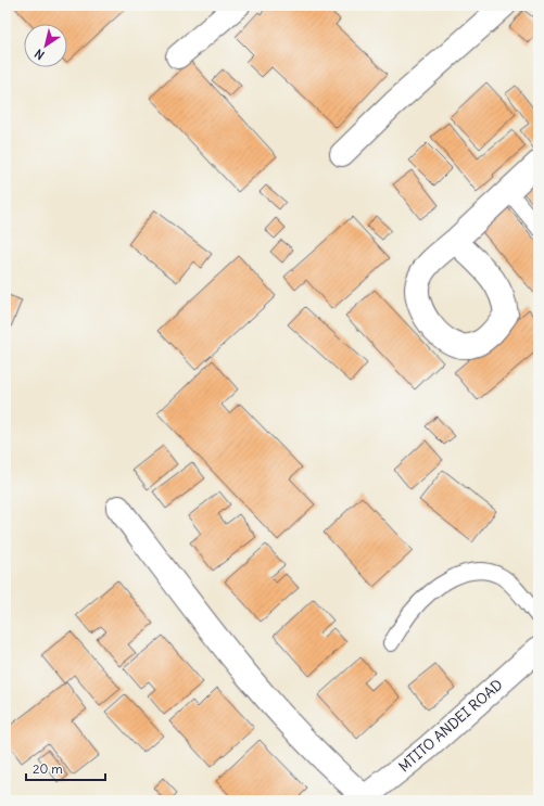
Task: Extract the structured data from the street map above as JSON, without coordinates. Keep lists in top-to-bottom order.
{
  "streets": {
    "street": ["MTITO ANDEI ROAD"]
  },
  "scale_bar": "20 m",
  "north": "bottom left"
}
